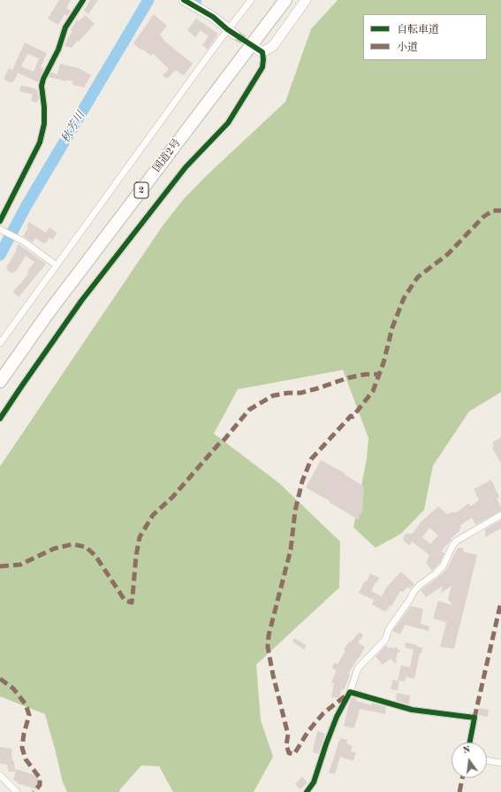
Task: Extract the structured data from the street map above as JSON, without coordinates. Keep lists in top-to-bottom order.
{
  "streets": {
    "highway": ["国道2号", "2"]
  },
  "water": ["秋芳川"],
  "legend": ["自転車道", "小道"],
  "north": "top"
}
